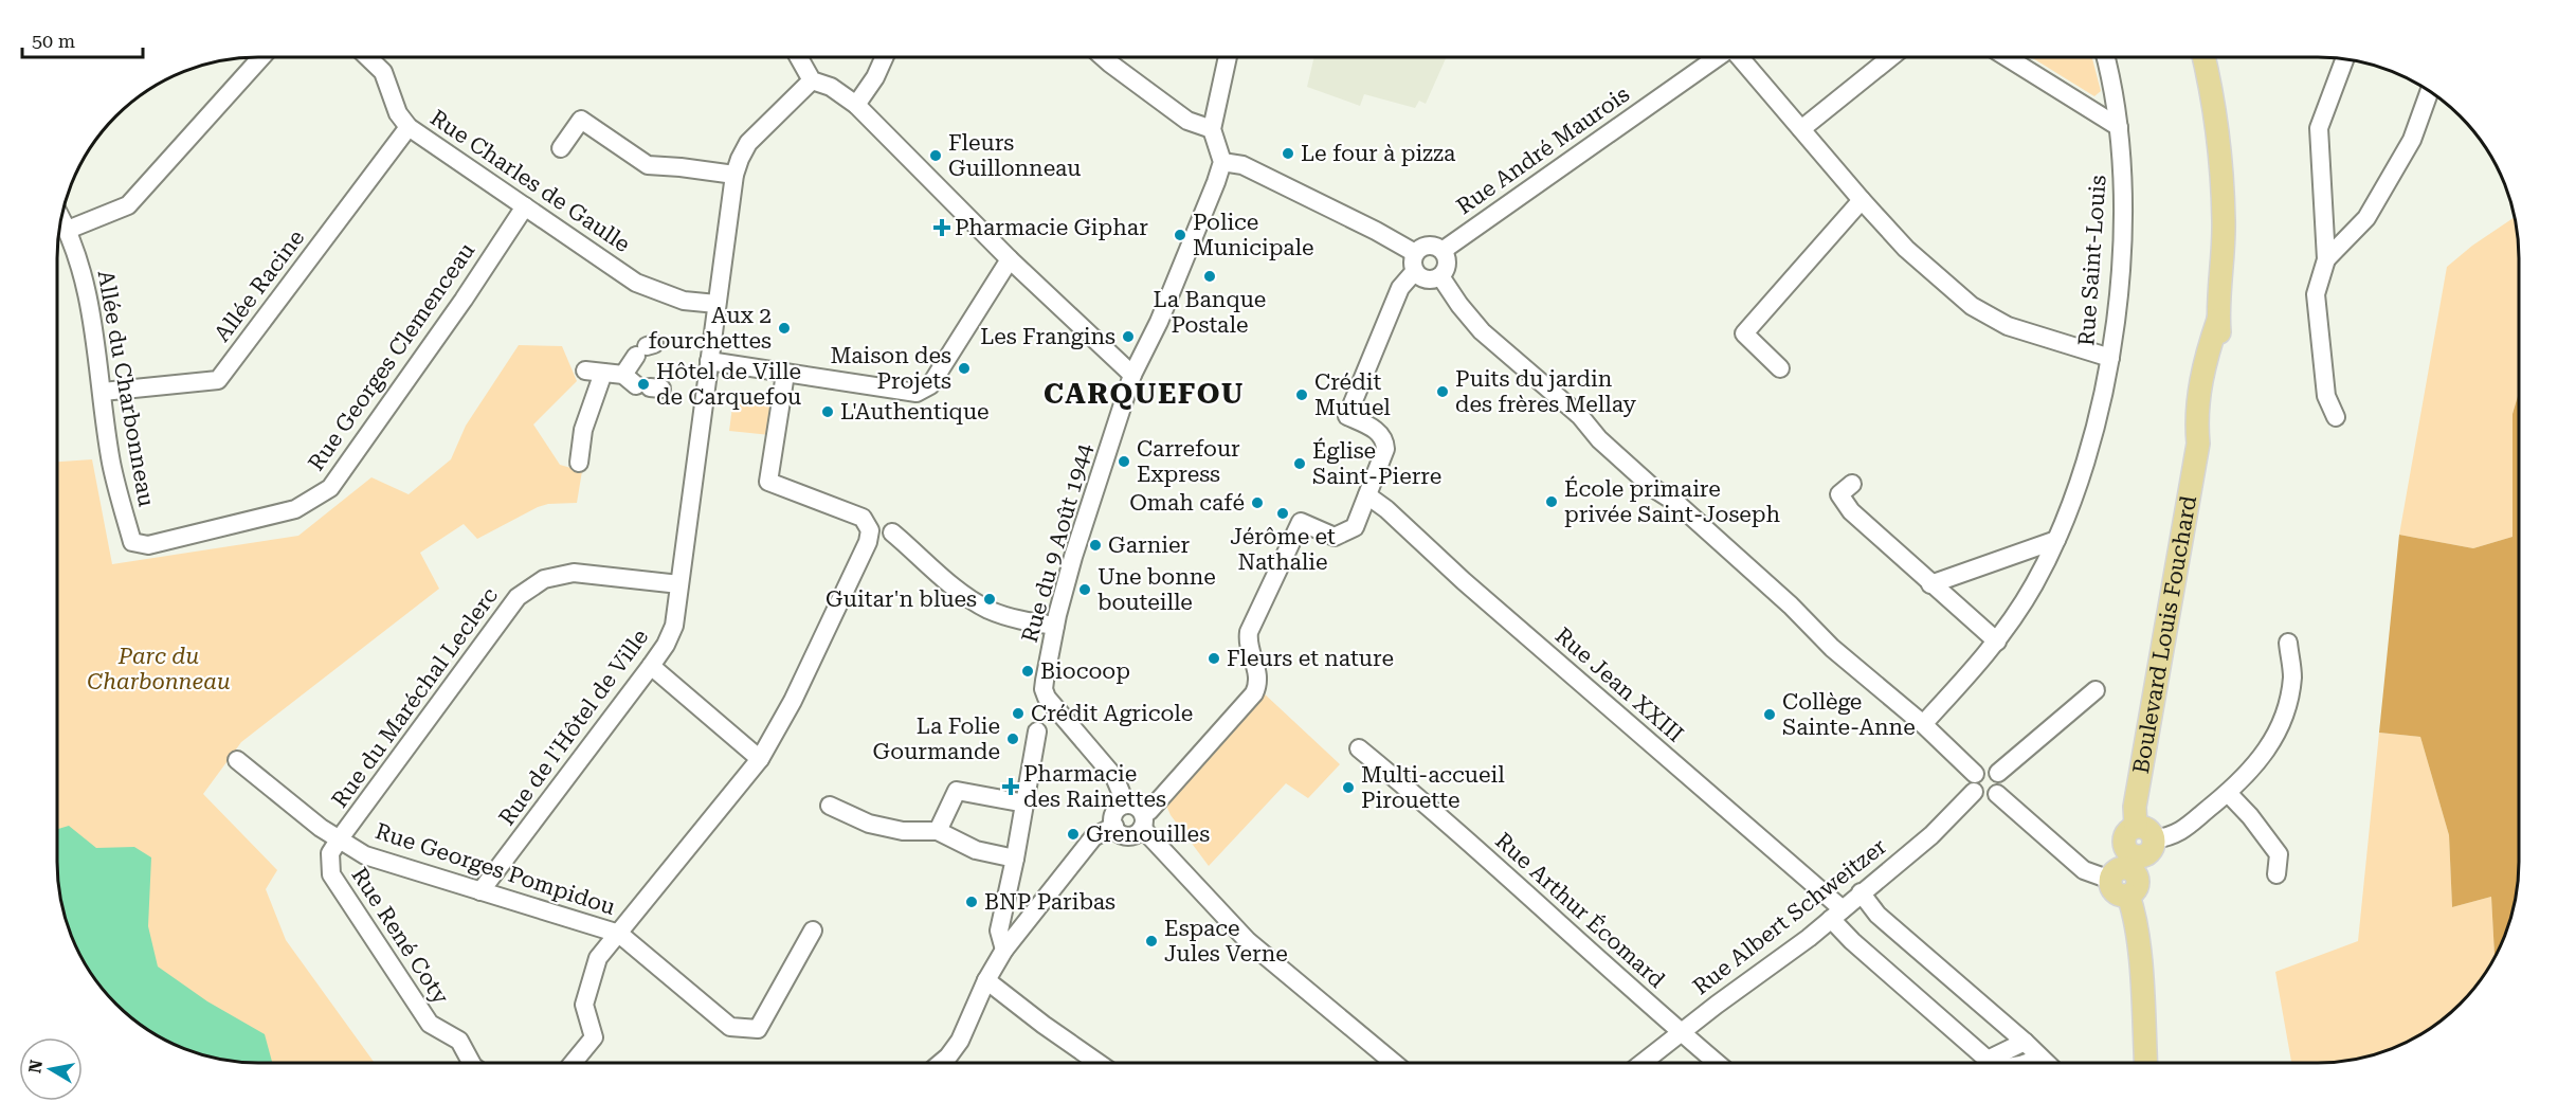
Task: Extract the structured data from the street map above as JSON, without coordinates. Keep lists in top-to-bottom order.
{
  "streets": {
    "main road": ["Boulevard Louis Fouchard"],
    "street": [
      "Rue André Maurois",
      "Rue Charles de Gaulle",
      "Rue Saint-Louis",
      "Allée Racine",
      "Rue Georges Clemenceau",
      "Allée du Charbonneau",
      "Rue du 9 Août 1944",
      "Rue Jean XXIII",
      "Rue du Maréchal Leclerc",
      "Rue de l'Hôtel de Ville",
      "Rue Georges Pompidou",
      "Rue Arthur Écomard",
      "Rue Albert Schweitzer",
      "Rue René Coty"
    ]
  },
  "crossings": [
    ["Rue Charles de Gaulle", "Allée Racine"],
    ["Rue Charles de Gaulle", "Rue Georges Clemenceau"],
    ["Rue Charles de Gaulle", "Rue de l'Hôtel de Ville"],
    ["Allée Racine", "Allée du Charbonneau"],
    ["Rue Georges Clemenceau", "Allée du Charbonneau"],
    ["Rue Jean XXIII", "Rue Albert Schweitzer"],
    ["Rue du Maréchal Leclerc", "Rue de l'Hôtel de Ville"],
    ["Rue du Maréchal Leclerc", "Rue Georges Pompidou"],
    ["Rue du Maréchal Leclerc", "Rue René Coty"],
    ["Rue de l'Hôtel de Ville", "Rue Georges Pompidou"],
    ["Rue Georges Pompidou", "Rue René Coty"],
    ["Rue Arthur Écomard", "Rue Albert Schweitzer"]
  ],
  "districts": ["CARQUEFOU"],
  "parks": ["Parc du Charbonneau"],
  "places": {
    "other": [
      "Le four à pizza",
      "Fleurs Guillonneau",
      "Police Municipale",
      "La Banque Postale",
      "Aux 2 fourchettes",
      "Les Frangins",
      "Maison des Projets",
      "Hôtel de Ville de Carquefou",
      "Puits du jardin des frères Mellay",
      "Crédit Mutuel",
      "L'Authentique",
      "Carrefour Express",
      "Église Saint-Pierre",
      "École primaire privée Saint-Joseph",
      "Omah café",
      "Jérôme et Nathalie",
      "Garnier",
      "Une bonne bouteille",
      "Guitar'n blues",
      "Fleurs et nature",
      "Biocoop",
      "Crédit Agricole",
      "Collège Sainte-Anne",
      "La Folie Gourmande",
      "Multi-accueil Pirouette",
      "Grenouilles",
      "BNP Paribas",
      "Espace Jules Verne"
    ],
    "health": ["Pharmacie Giphar", "Pharmacie des Rainettes"]
  },
  "scale_bar": "50 m",
  "north": "left"
}
